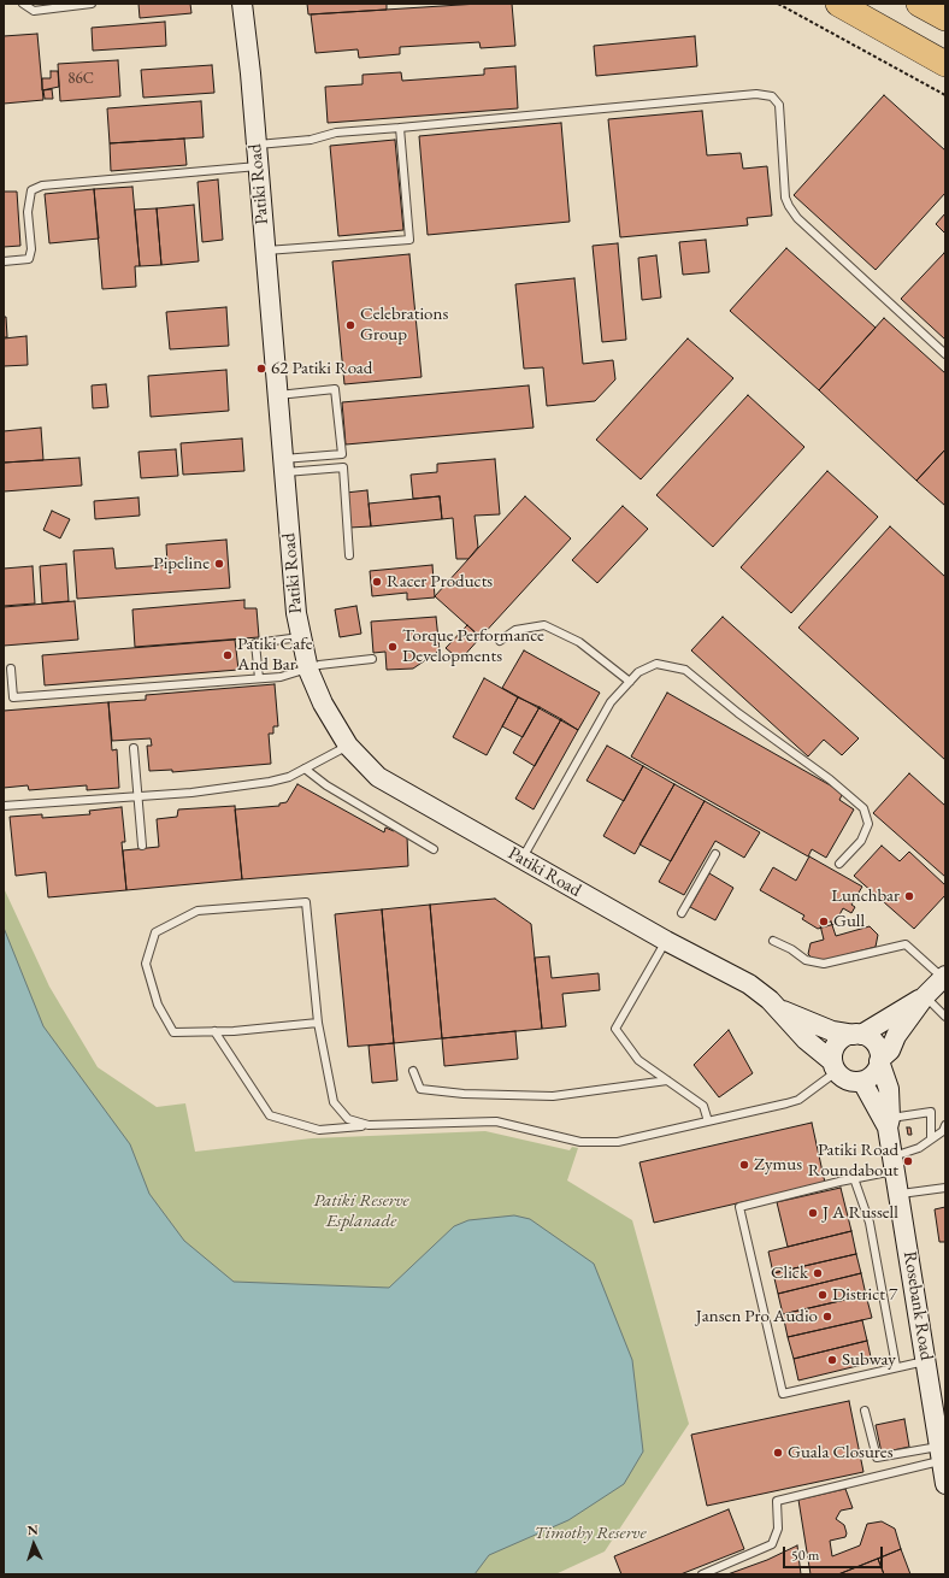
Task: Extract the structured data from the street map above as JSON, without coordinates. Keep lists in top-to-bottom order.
{
  "streets": {
    "main road": ["Patiki Road", "Rosebank Road"]
  },
  "crossings": [
    ["Patiki Road", "Rosebank Road"]
  ],
  "parks": ["Patiki Reserve Esplanade", "Timothy Reserve"],
  "places": [
    "Celebrations Group",
    "62 Patiki Road",
    "Pipeline",
    "Racer Products",
    "Torque Performance Developments",
    "Patiki Cafe And Bar",
    "Lunchbar",
    "Gull",
    "Patiki Road Roundabout",
    "Zymus",
    "J A Russell",
    "Click",
    "District 7",
    "Jansen Pro Audio",
    "Subway",
    "Guala Closures"
  ],
  "house_numbers": ["86C"],
  "scale_bar": "50 m",
  "north": "top"
}
